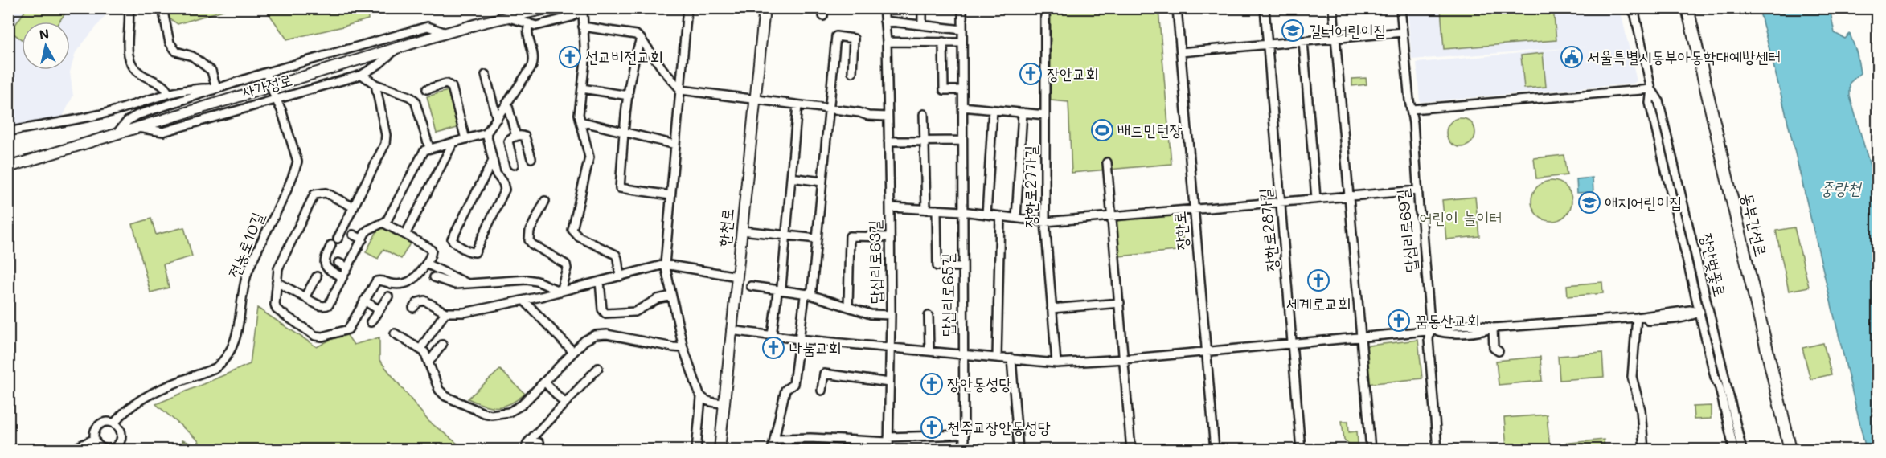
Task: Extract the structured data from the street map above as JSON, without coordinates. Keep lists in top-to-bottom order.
{
  "streets": {
    "highway": ["동부간선로"],
    "main road": ["사가정로", "한천로"],
    "street": [
      "장한로27가길",
      "장한로28가길",
      "장한로",
      "답십리로69길",
      "전농로10길",
      "답십리로63길",
      "장안벚꽃로",
      "답십리로65길"
    ]
  },
  "crossings": [
    ["사가정로", "전농로10길"]
  ],
  "water": ["중랑천"],
  "parks": ["어린이 놀이터"],
  "places": {
    "school or university": ["길터어린이집", "애지어린이집"],
    "church": [
      "선교비전교회",
      "장안교회",
      "세계로교회",
      "꿈동산교회",
      "나눔교회",
      "장안동성당",
      "천주교장안동성당"
    ],
    "public building": ["서울특별시동부아동학대예방센터"],
    "sports": ["배드민턴장"]
  },
  "north": "top"
}
